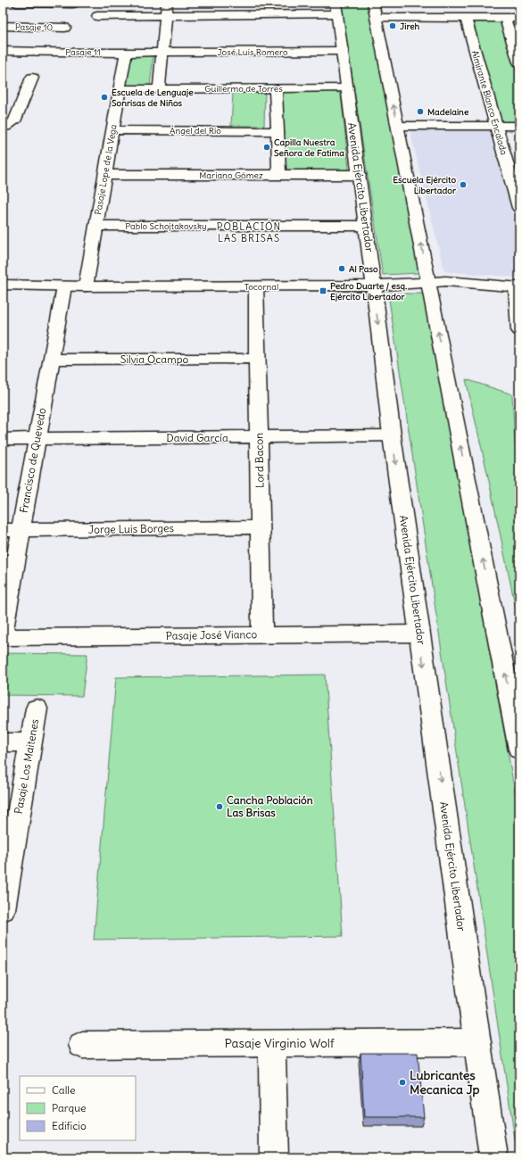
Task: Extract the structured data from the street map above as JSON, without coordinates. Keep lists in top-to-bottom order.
{
  "streets": {
    "street": [
      "Pasaje 10",
      "Pasaje 11",
      "José Luis Romero",
      "Guillermo de Torres",
      "Almirante Blanco Encalada",
      "Ángel del Río",
      "Pasaje Lope de la Vega",
      "Mariano Gómez",
      "Avenida Ejército Libertador",
      "Pablo Schojtakovsky",
      "Tocornal",
      "Silvia Ocampo",
      "David García",
      "Francisco de Quevedo",
      "Lord Bacon",
      "Jorge Luis Borges",
      "Pasaje José Vianco",
      "Pasaje Los Maitenes",
      "Pasaje Virginio Wolf"
    ]
  },
  "crossings": [
    ["Pasaje 11", "José Luis Romero"],
    ["Pasaje 11", "Pasaje Lope de la Vega"],
    ["José Luis Romero", "Avenida Ejército Libertador"],
    ["Guillermo de Torres", "Pasaje Lope de la Vega"],
    ["Guillermo de Torres", "Avenida Ejército Libertador"],
    ["Ángel del Río", "Pasaje Lope de la Vega"],
    ["Pasaje Lope de la Vega", "Mariano Gómez"],
    ["Pasaje Lope de la Vega", "Pablo Schojtakovsky"],
    ["Pasaje Lope de la Vega", "Tocornal"],
    ["Mariano Gómez", "Avenida Ejército Libertador"],
    ["Avenida Ejército Libertador", "Pablo Schojtakovsky"],
    ["Avenida Ejército Libertador", "Tocornal"],
    ["Avenida Ejército Libertador", "David García"],
    ["Avenida Ejército Libertador", "Pasaje José Vianco"],
    ["Avenida Ejército Libertador", "Pasaje Virginio Wolf"],
    ["Tocornal", "Francisco de Quevedo"],
    ["Tocornal", "Lord Bacon"],
    ["Silvia Ocampo", "Francisco de Quevedo"],
    ["Silvia Ocampo", "Lord Bacon"],
    ["David García", "Francisco de Quevedo"],
    ["David García", "Lord Bacon"],
    ["Francisco de Quevedo", "Jorge Luis Borges"],
    ["Lord Bacon", "Jorge Luis Borges"],
    ["Lord Bacon", "Pasaje José Vianco"]
  ],
  "districts": ["POBLACIÓN LAS BRISAS"],
  "places": {
    "other": [
      "Jireh",
      "Escuela de Lenguaje Sonrisas de Niños",
      "Madelaine",
      "Capilla Nuestra Señora de Fatima",
      "Escuela Ejército Libertador",
      "Al Paso",
      "Cancha Población Las Brisas",
      "Lubricantes Mecanica Jp"
    ],
    "transit": ["Pedro Duarte / esq. Ejército Libertador"]
  },
  "legend": ["Calle", "Parque", "Edificio"]
}
